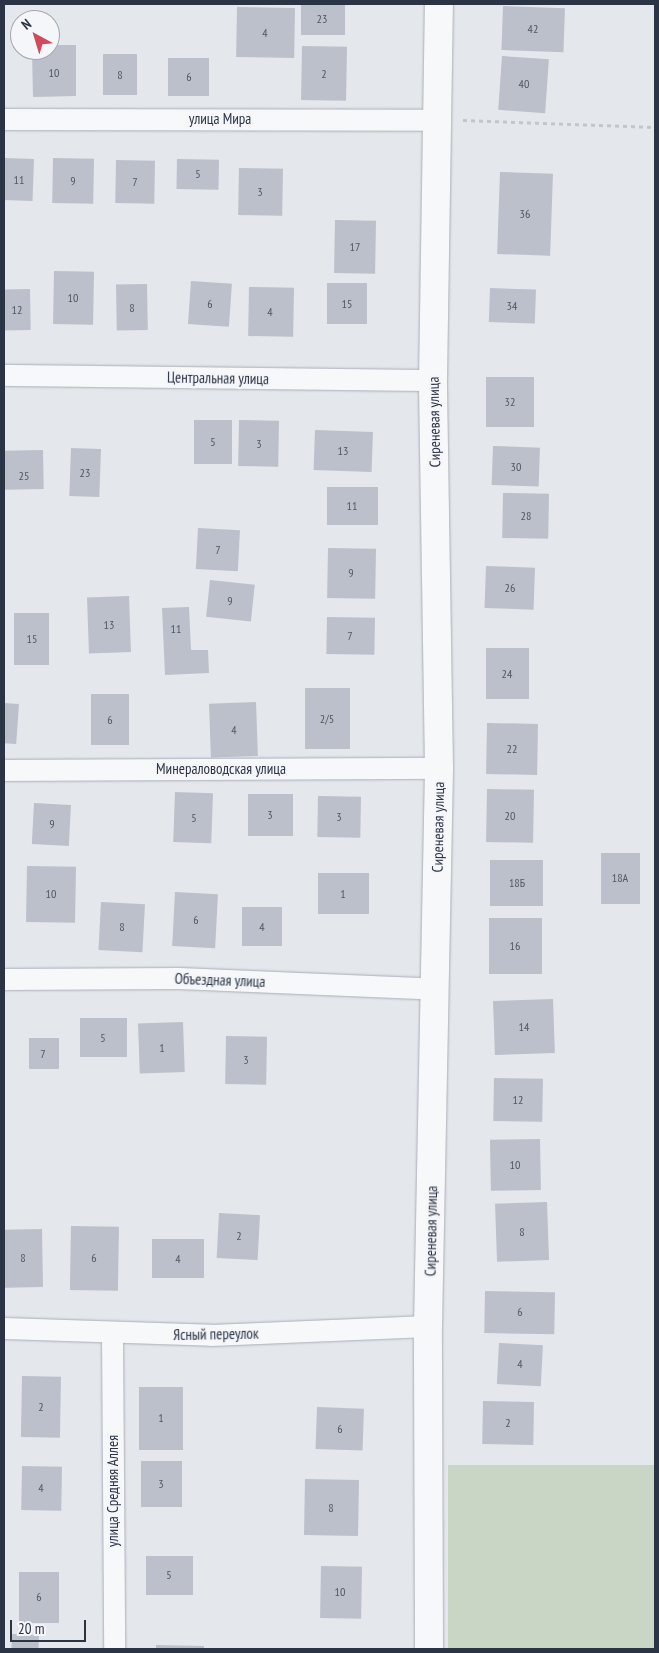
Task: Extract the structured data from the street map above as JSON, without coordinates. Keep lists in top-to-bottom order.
{
  "streets": {
    "street": [
      "улица Мира",
      "Центральная улица",
      "Сиреневая улица",
      "Минераловодская улица",
      "Объездная улица",
      "Ясный переулок",
      "улица Средняя Аллея"
    ]
  },
  "crossings": [
    ["улица Мира", "Сиреневая улица"],
    ["Центральная улица", "Сиреневая улица"],
    ["Сиреневая улица", "Минераловодская улица"],
    ["Сиреневая улица", "Объездная улица"],
    ["Сиреневая улица", "Ясный переулок"],
    ["Ясный переулок", "улица Средняя Аллея"]
  ],
  "house_numbers": [
    "23",
    "42",
    "4",
    "10",
    "2",
    "8",
    "6",
    "40",
    "5",
    "11",
    "9",
    "7",
    "3",
    "36",
    "17",
    "10",
    "6",
    "15",
    "34",
    "8",
    "12",
    "4",
    "32",
    "5",
    "3",
    "13",
    "30",
    "23",
    "25",
    "11",
    "28",
    "7",
    "9",
    "26",
    "9",
    "13",
    "11",
    "7",
    "15",
    "24",
    "2/5",
    "6",
    "4",
    "22",
    "3",
    "20",
    "3",
    "5",
    "9",
    "18А",
    "18Б",
    "10",
    "1",
    "6",
    "8",
    "4",
    "16",
    "14",
    "5",
    "1",
    "7",
    "3",
    "12",
    "10",
    "8",
    "2",
    "8",
    "6",
    "4",
    "6",
    "4",
    "2",
    "1",
    "2",
    "6",
    "3",
    "4",
    "8",
    "5",
    "10",
    "6"
  ],
  "scale_bar": "20 m",
  "north": "top left"
}
